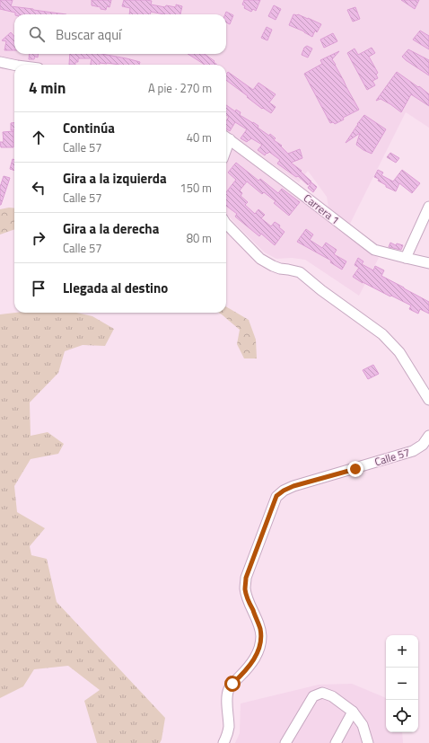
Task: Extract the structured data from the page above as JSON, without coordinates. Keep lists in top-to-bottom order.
{
  "streets": {
    "street": ["Carrera 1", "Calle 57"]
  },
  "page": {
    "search": "Buscar aquí",
    "heading": ["4 min", "A pie · 270 m"],
    "list": [
      ["Continúa", "Calle 57", "40 m"],
      ["Gira a la izquierda", "Calle 57", "150 m"],
      ["Gira a la derecha", "Calle 57", "80 m"],
      "Llegada al destino"
    ],
    "map_buttons": ["+", "−"]
  }
}
